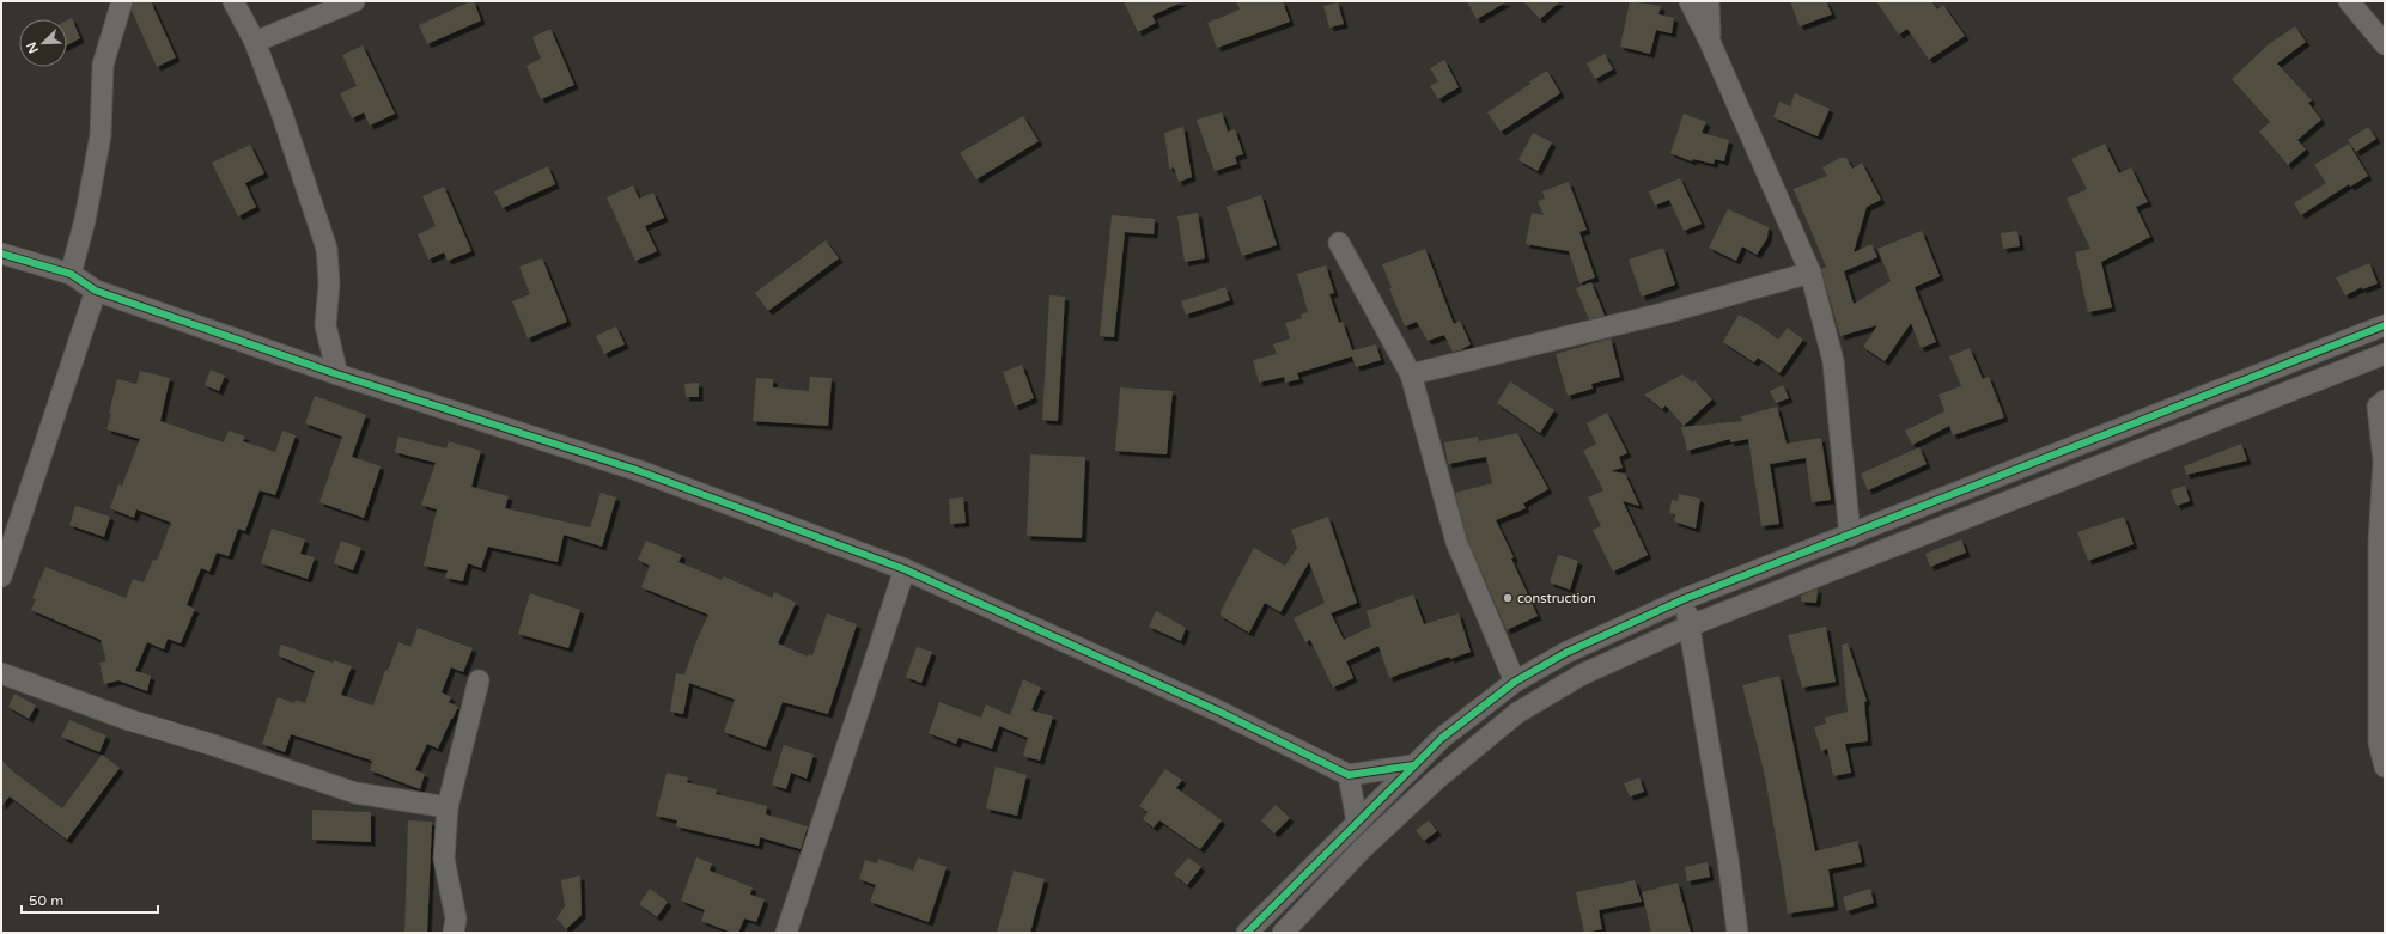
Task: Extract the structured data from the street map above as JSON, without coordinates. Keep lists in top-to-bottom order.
{
  "places": ["construction"],
  "scale_bar": "50 m",
  "north": "bottom left"
}
